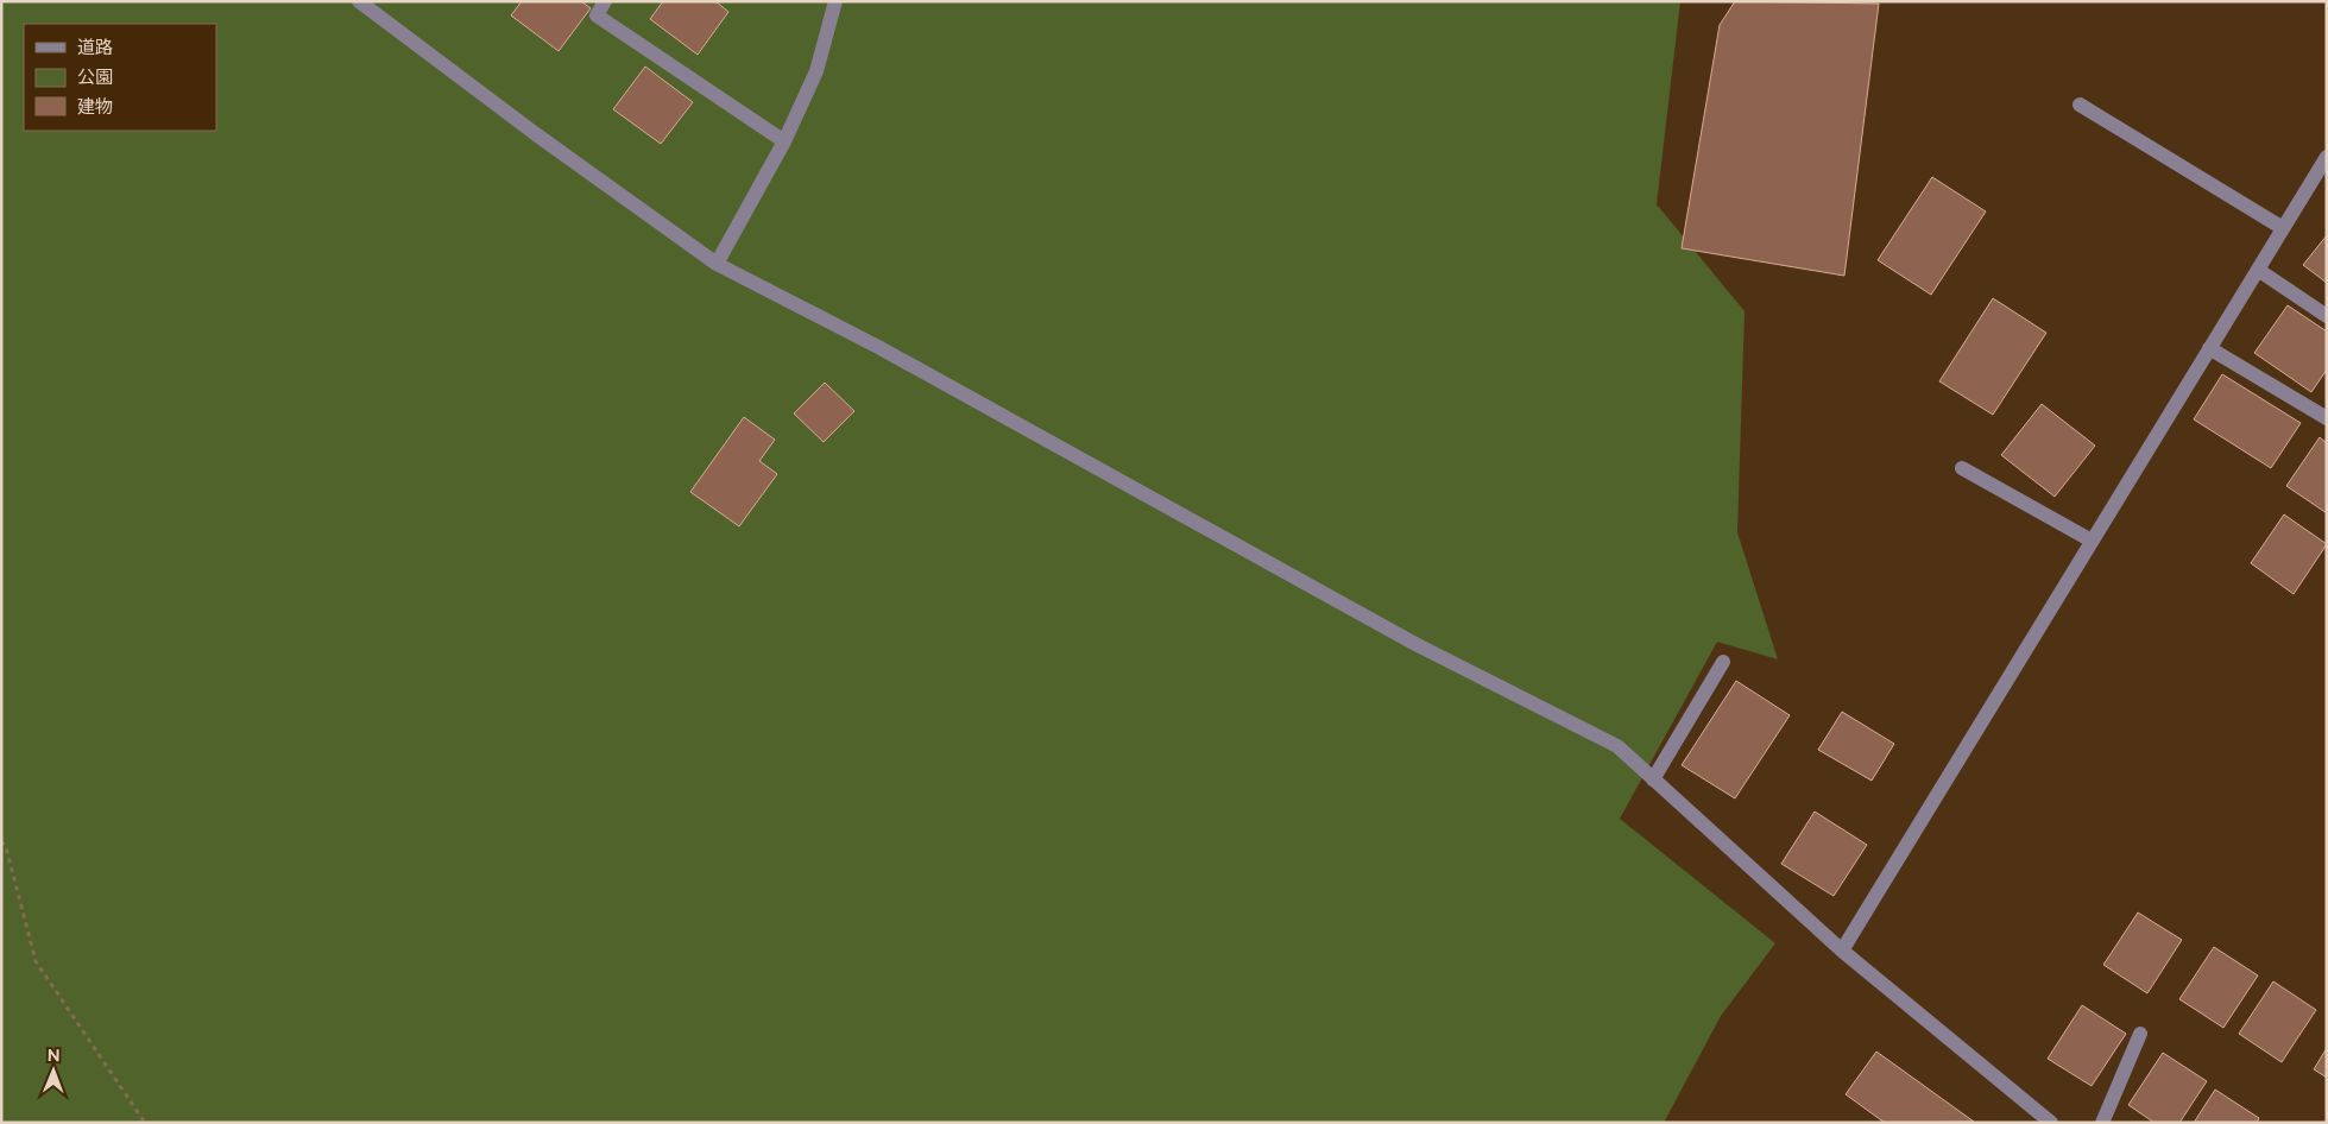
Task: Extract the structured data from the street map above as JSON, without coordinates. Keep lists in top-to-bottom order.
{
  "legend": ["道路", "公園", "建物"],
  "north": "top"
}
